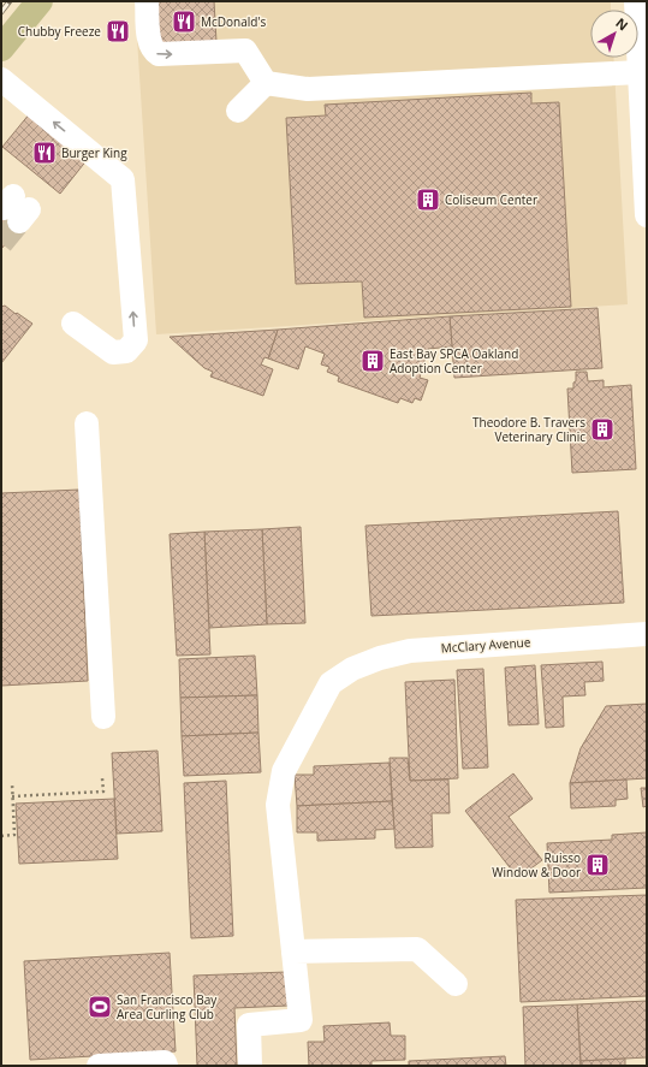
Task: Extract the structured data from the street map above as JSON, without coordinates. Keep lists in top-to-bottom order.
{
  "streets": {
    "street": ["McClary Avenue"]
  },
  "places": {
    "restaurant": ["McDonald's", "Chubby Freeze", "Burger King"],
    "building": [
      "Coliseum Center",
      "East Bay SPCA Oakland Adoption Center",
      "Theodore B. Travers Veterinary Clinic",
      "Ruisso Window & Door"
    ],
    "sports": ["San Francisco Bay Area Curling Club"]
  },
  "north": "top right"
}
